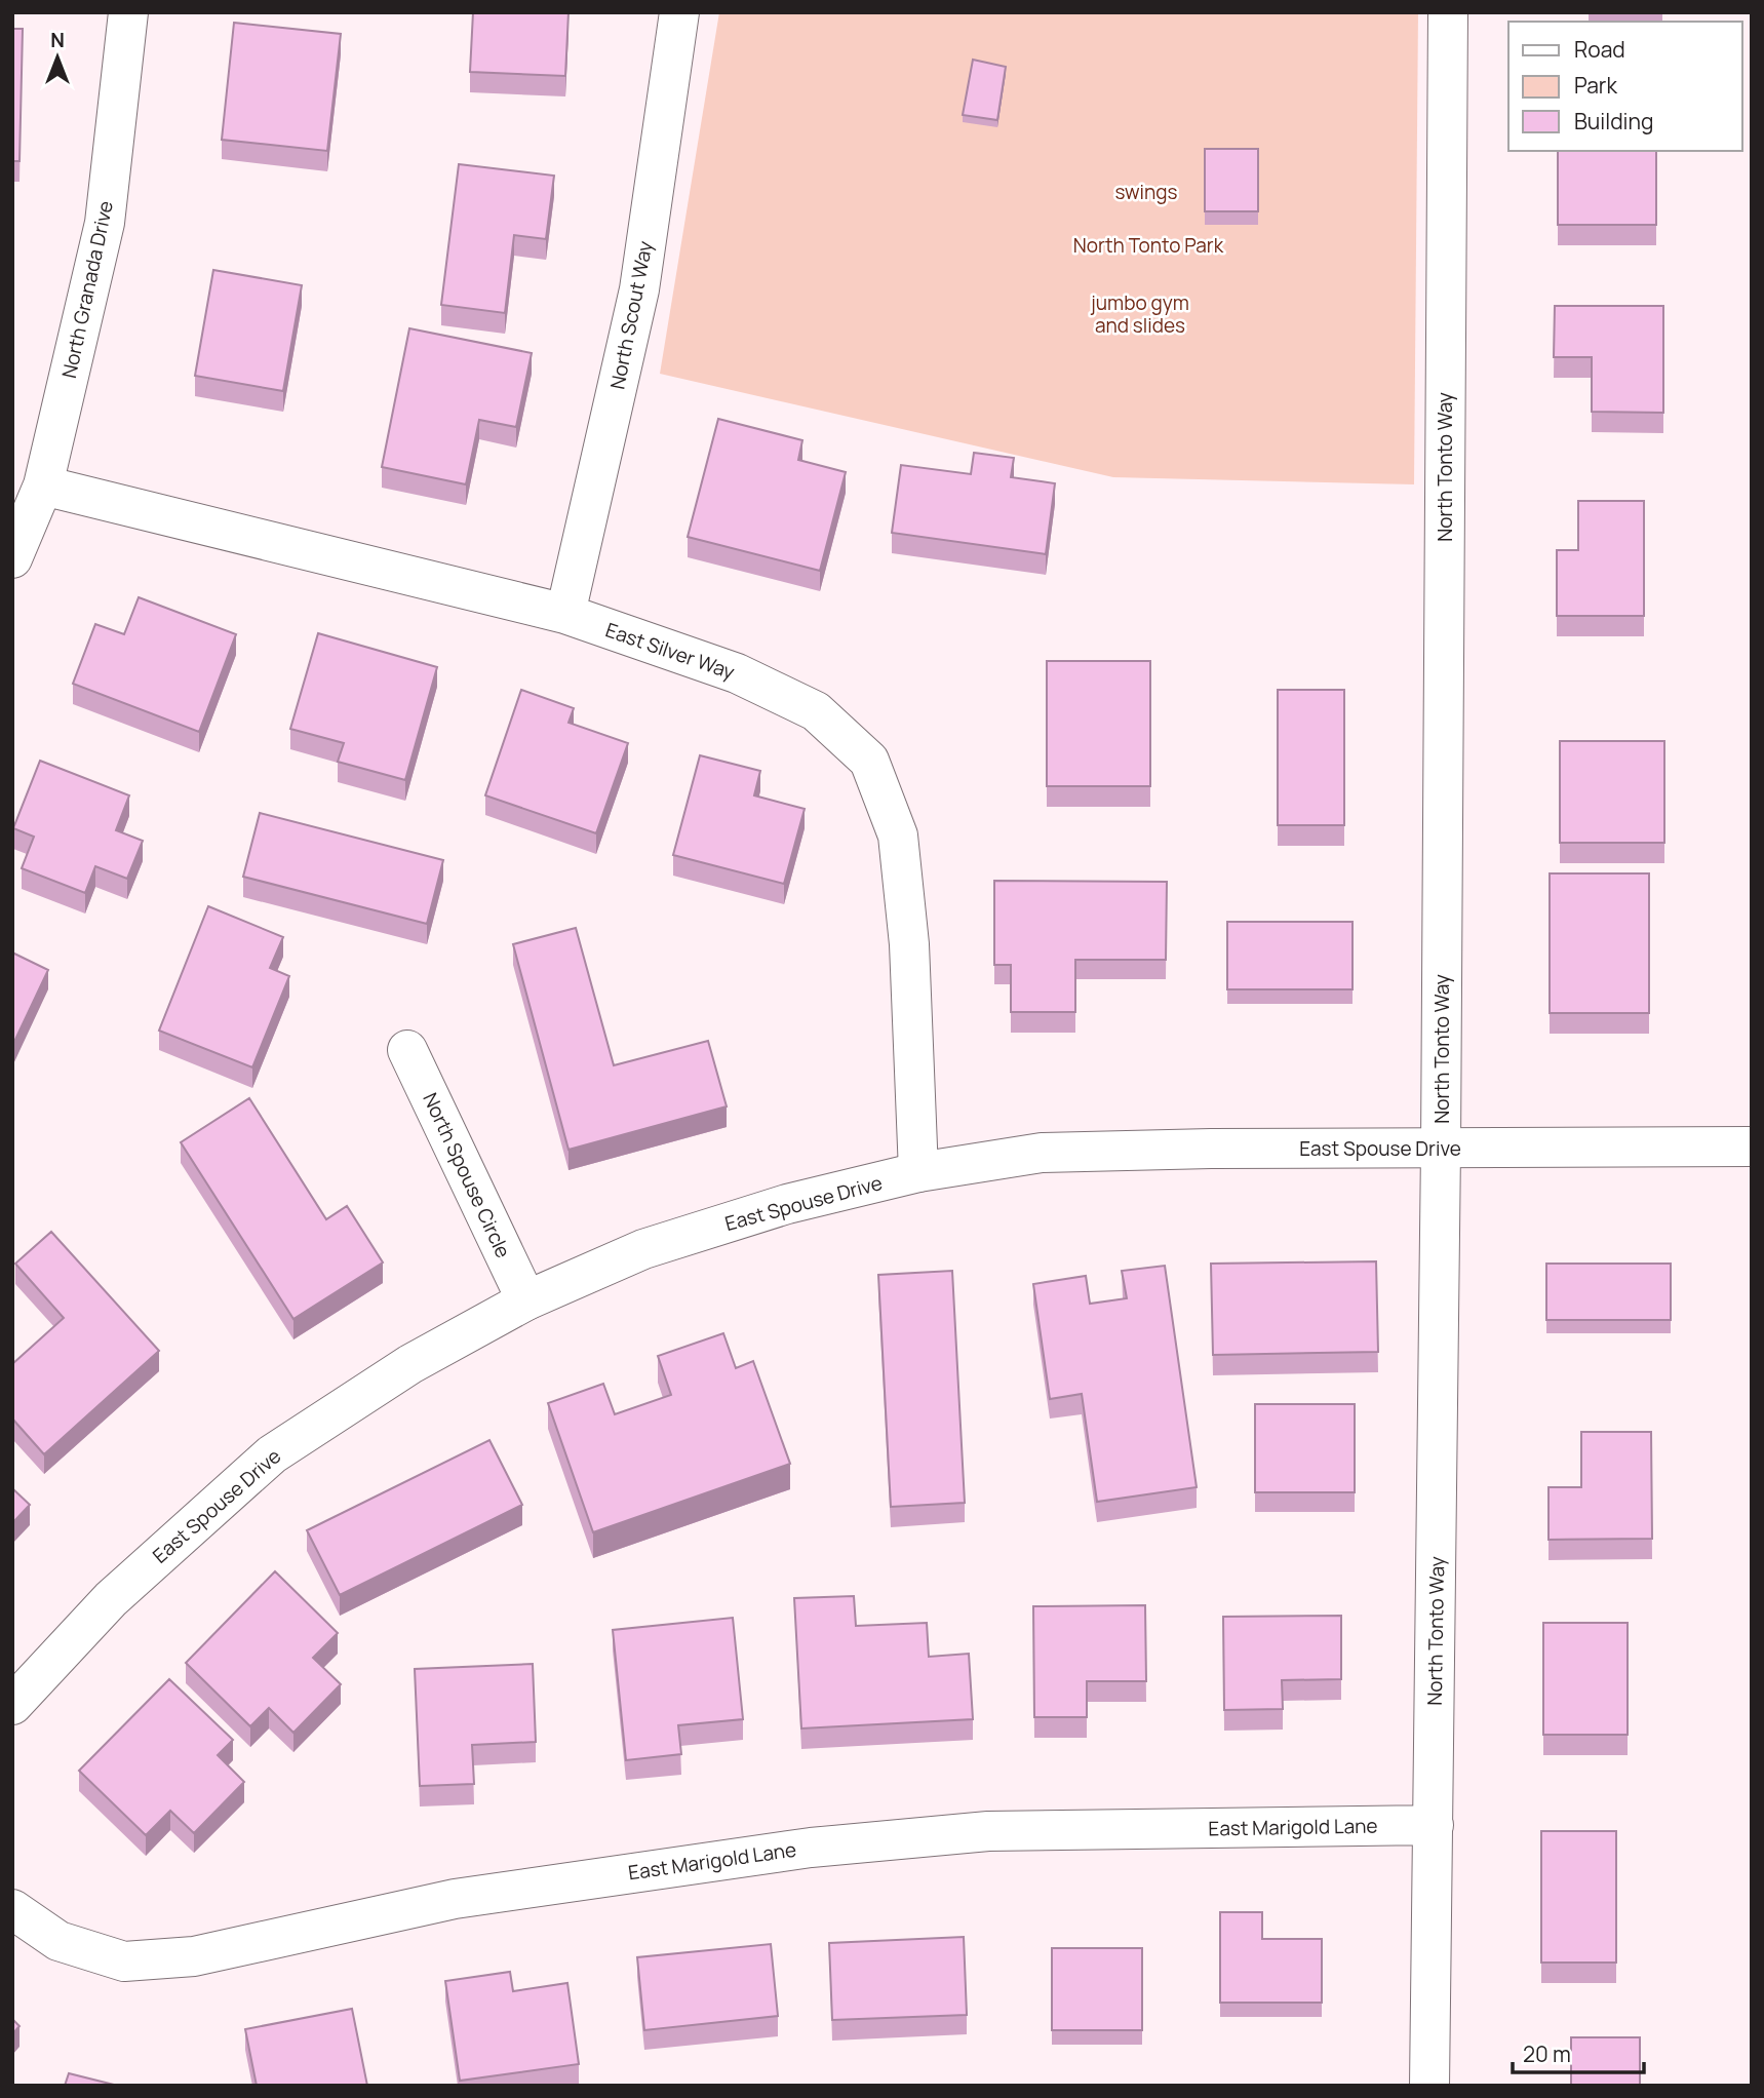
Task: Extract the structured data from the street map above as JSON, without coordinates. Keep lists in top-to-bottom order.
{
  "streets": {
    "street": [
      "North Granada Drive",
      "North Scout Way",
      "North Tonto Way",
      "East Silver Way",
      "East Spouse Drive",
      "North Spouse Circle",
      "East Marigold Lane"
    ]
  },
  "crossings": [
    ["North Granada Drive", "East Silver Way"],
    ["North Scout Way", "East Silver Way"],
    ["North Tonto Way", "East Spouse Drive"],
    ["North Tonto Way", "East Marigold Lane"],
    ["East Silver Way", "East Spouse Drive"],
    ["East Spouse Drive", "North Spouse Circle"]
  ],
  "parks": ["swings", "North Tonto Park", "jumbo gym and slides"],
  "legend": ["Road", "Park", "Building"],
  "scale_bar": "20 m",
  "north": "top"
}
